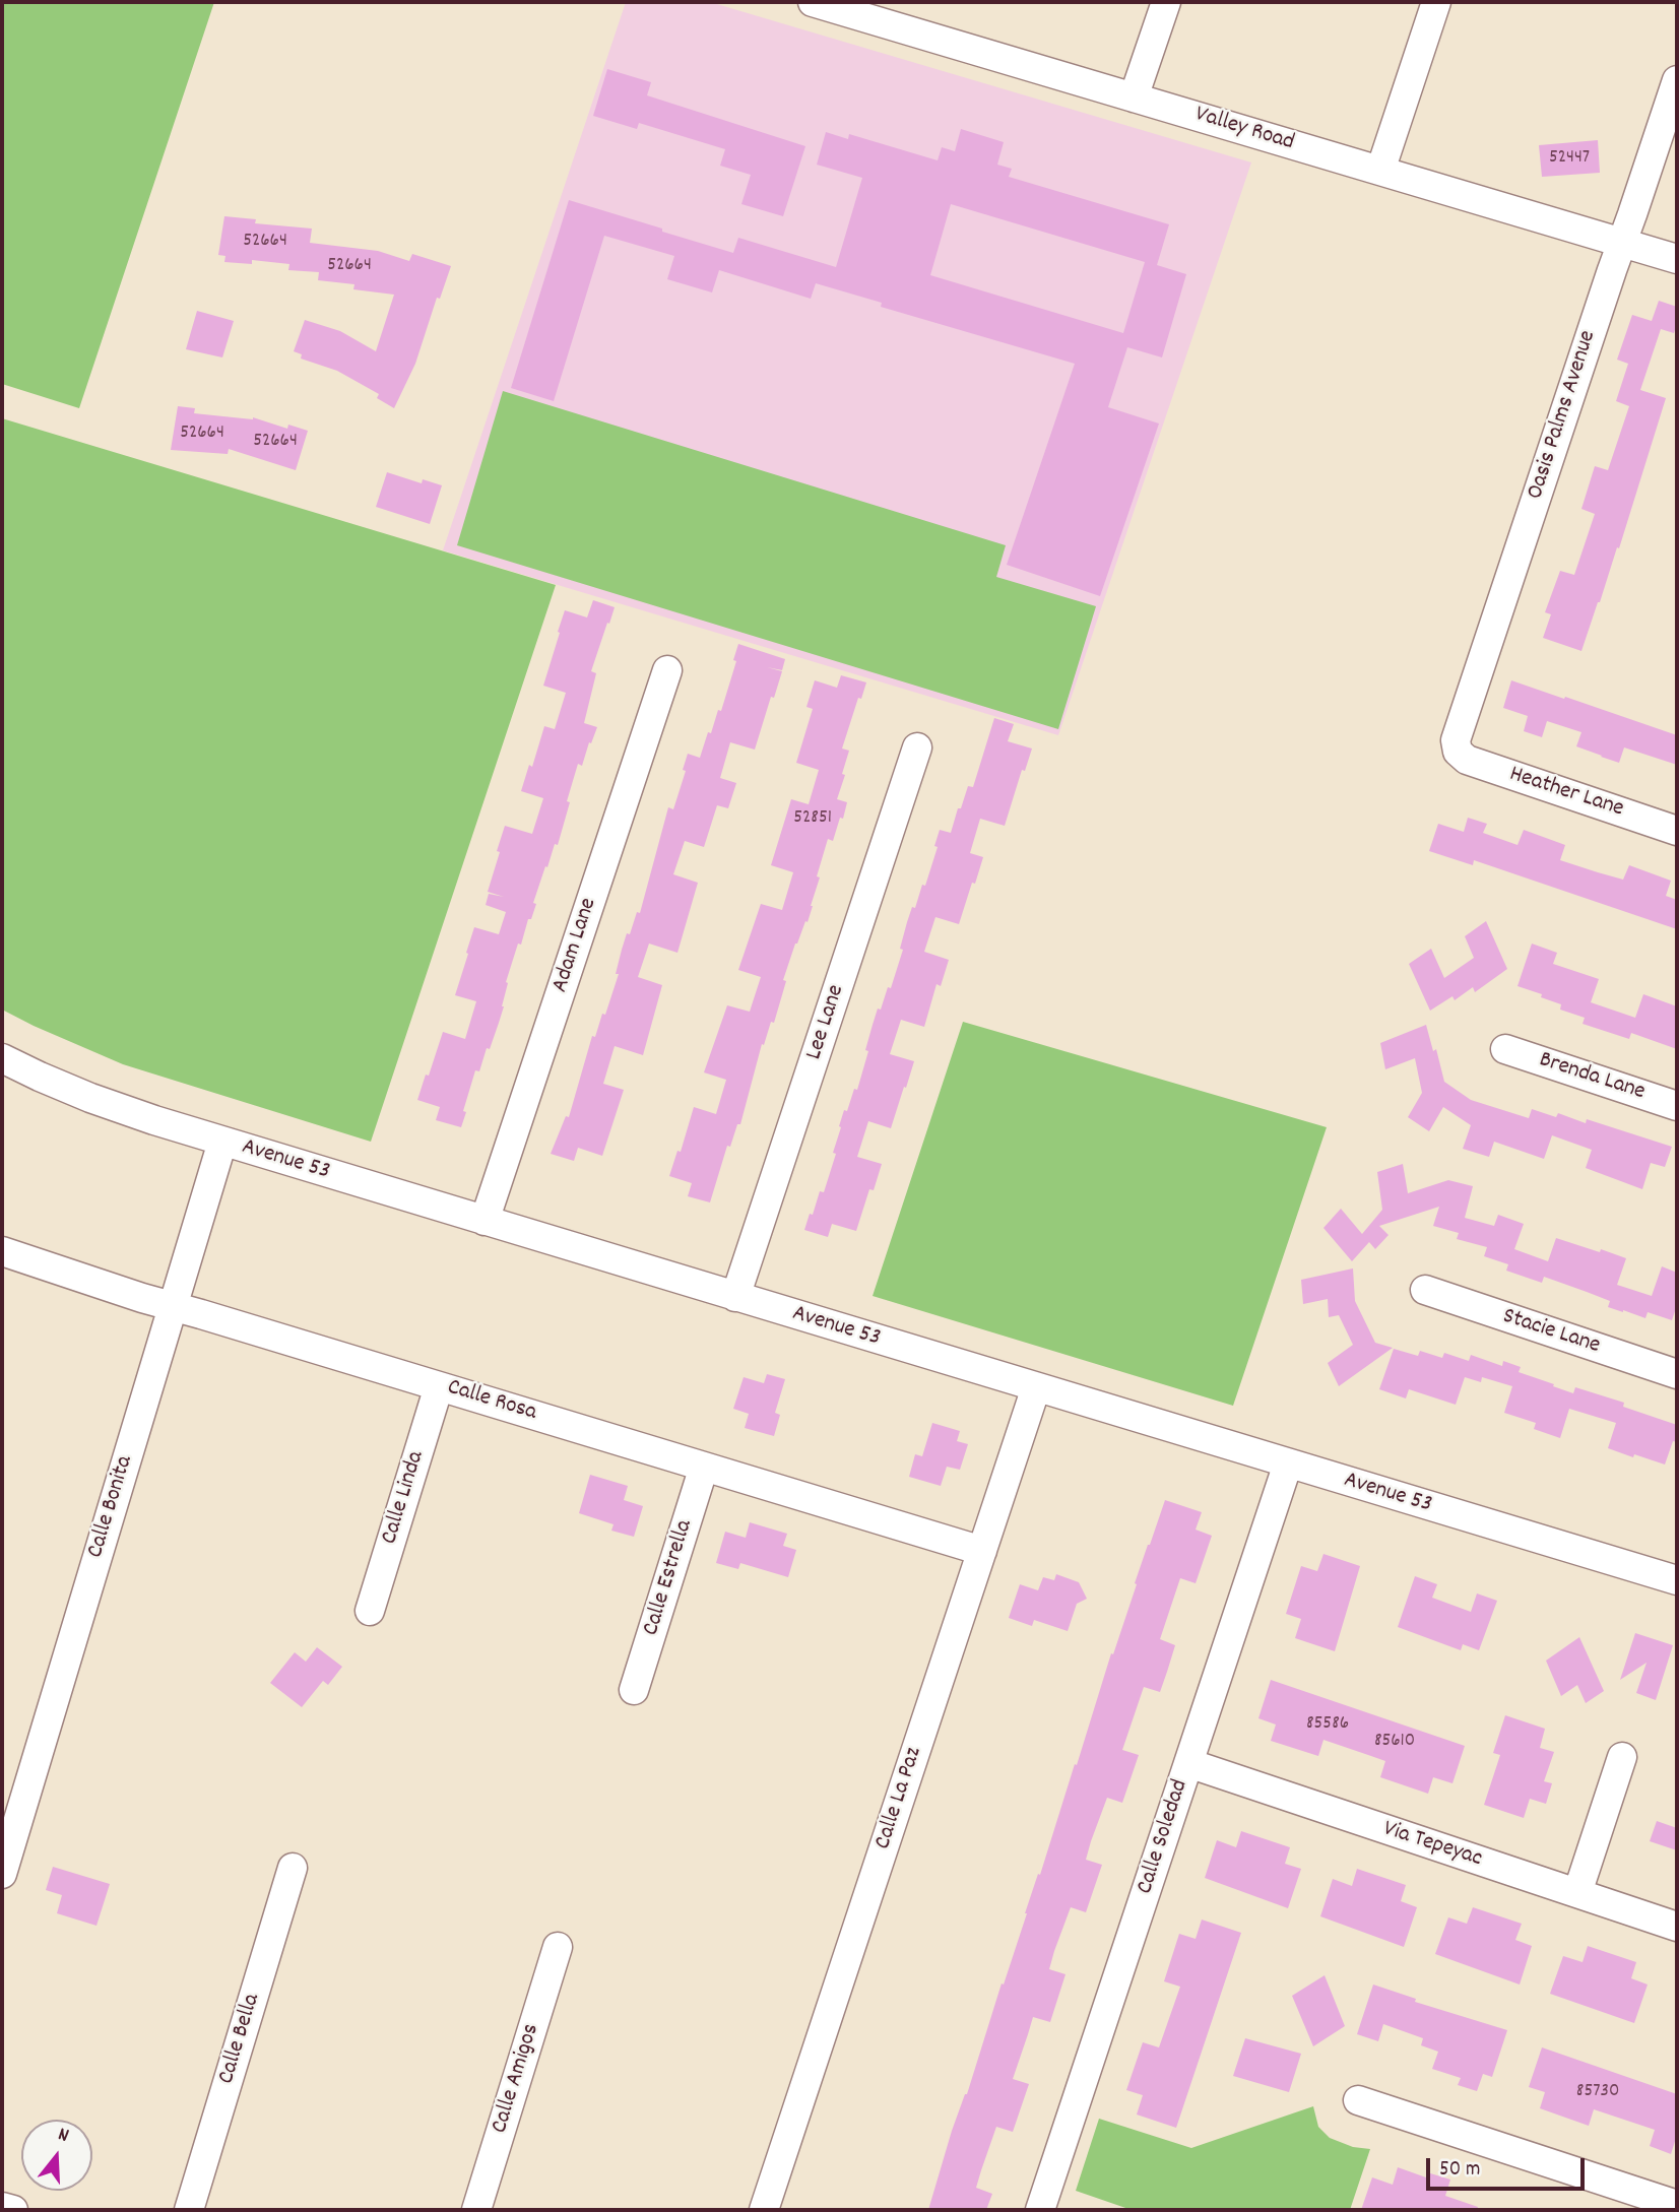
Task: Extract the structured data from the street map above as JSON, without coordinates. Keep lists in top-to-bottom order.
{
  "streets": {
    "street": [
      "Valley Road",
      "Oasis Palms Avenue",
      "Heather Lane",
      "Adam Lane",
      "Lee Lane",
      "Brenda Lane",
      "Avenue 53",
      "Stacie Lane",
      "Calle Rosa",
      "Calle Linda",
      "Calle Bonita",
      "Calle Estrella",
      "Calle La Paz",
      "Calle Soledad",
      "Via Tepeyac",
      "Calle Bella",
      "Calle Amigos"
    ]
  },
  "crossings": [
    ["Valley Road", "Oasis Palms Avenue"],
    ["Oasis Palms Avenue", "Heather Lane"],
    ["Adam Lane", "Avenue 53"],
    ["Lee Lane", "Avenue 53"],
    ["Avenue 53", "Calle Bonita"],
    ["Avenue 53", "Calle La Paz"],
    ["Avenue 53", "Calle Soledad"],
    ["Calle Rosa", "Calle Linda"],
    ["Calle Rosa", "Calle Bonita"],
    ["Calle Rosa", "Calle Estrella"],
    ["Calle Rosa", "Calle La Paz"],
    ["Calle Soledad", "Via Tepeyac"]
  ],
  "house_numbers": [
    "52447",
    "52664",
    "52664",
    "52664",
    "52664",
    "52851",
    "85586",
    "85610",
    "85730"
  ],
  "scale_bar": "50 m",
  "north": "top"
}
